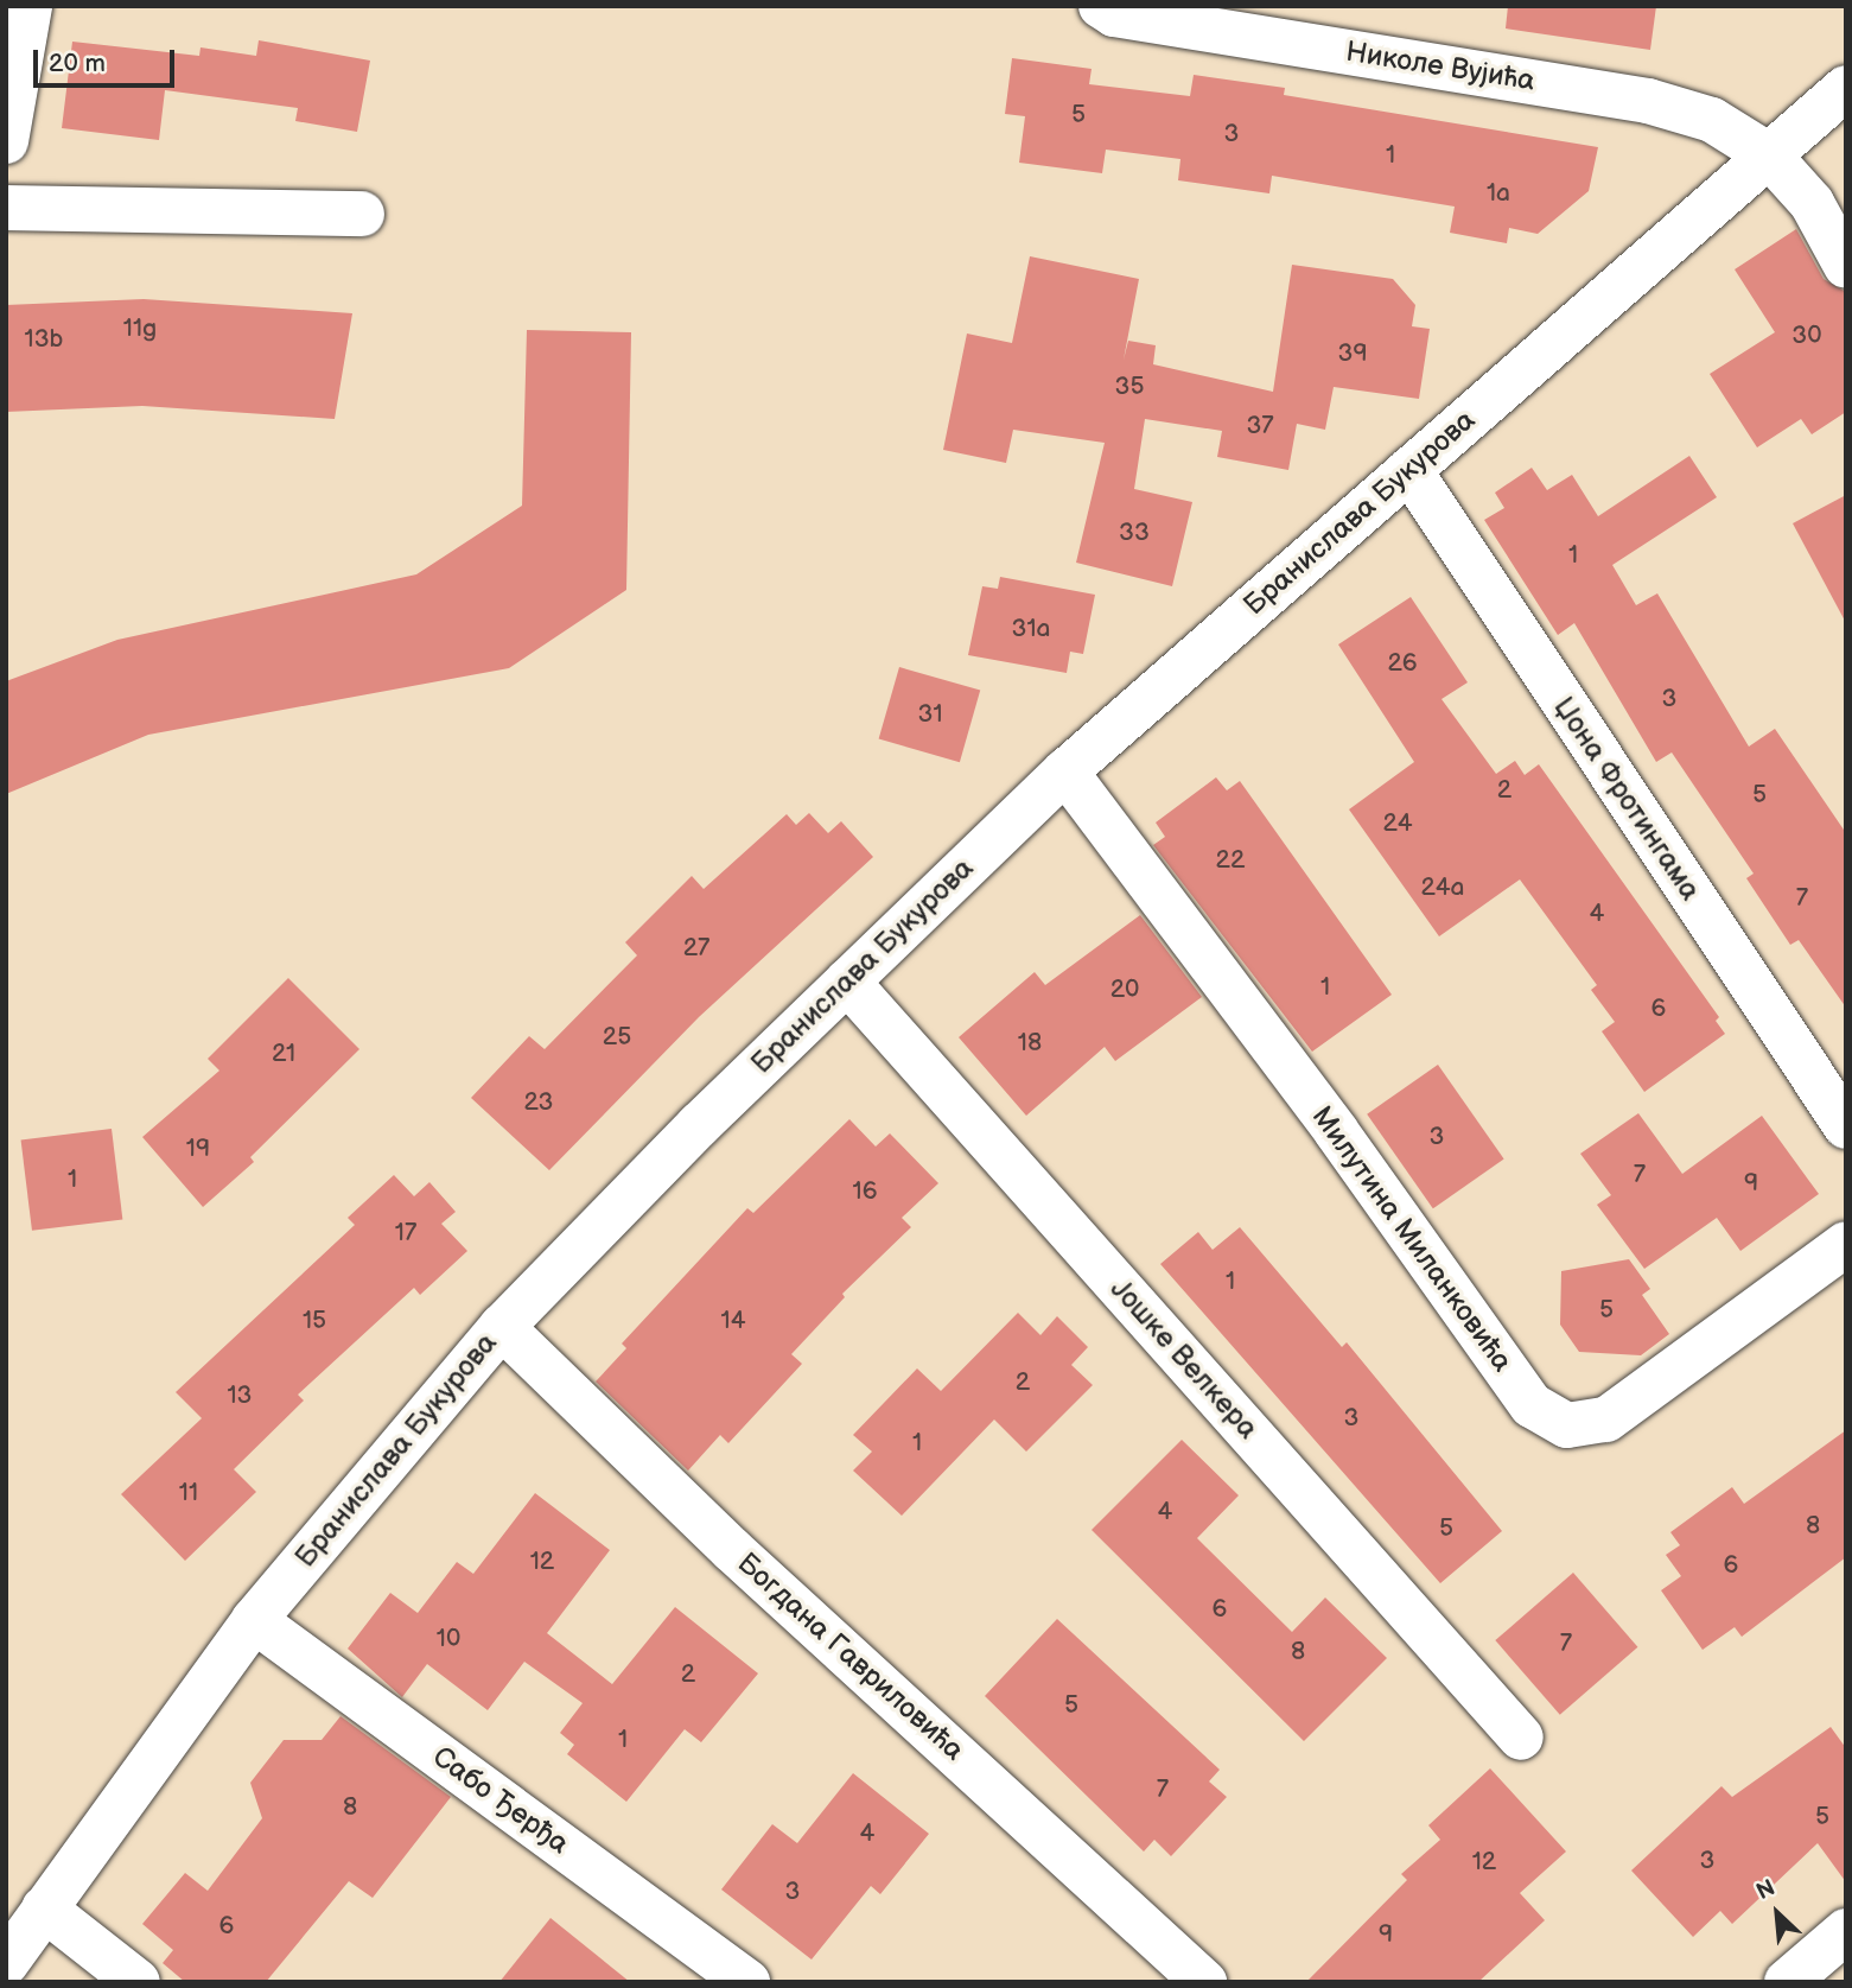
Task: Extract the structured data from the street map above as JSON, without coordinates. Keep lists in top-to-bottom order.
{
  "streets": {
    "street": [
      "Николе Вујића",
      "Бранислава Букурова",
      "Џона Фротингама",
      "Милутина Миланковића",
      "Јошке Велкера",
      "Богдана Гавриловића",
      "Сабо Ђерђа"
    ]
  },
  "crossings": [
    ["Николе Вујића", "Бранислава Букурова"],
    ["Бранислава Букурова", "Џона Фротингама"],
    ["Бранислава Букурова", "Милутина Миланковића"],
    ["Бранислава Букурова", "Јошке Велкера"],
    ["Бранислава Букурова", "Богдана Гавриловића"],
    ["Бранислава Букурова", "Сабо Ђерђа"]
  ],
  "house_numbers": [
    "5",
    "3",
    "1",
    "1a",
    "11g",
    "30",
    "13b",
    "39",
    "35",
    "37",
    "33",
    "1",
    "31a",
    "26",
    "3",
    "31",
    "2",
    "5",
    "24",
    "22",
    "24a",
    "7",
    "4",
    "27",
    "1",
    "20",
    "6",
    "25",
    "18",
    "21",
    "23",
    "3",
    "19",
    "7",
    "1",
    "9",
    "16",
    "17",
    "1",
    "5",
    "15",
    "14",
    "2",
    "13",
    "3",
    "1",
    "11",
    "4",
    "8",
    "5",
    "12",
    "6",
    "6",
    "10",
    "7",
    "8",
    "2",
    "5",
    "1",
    "7",
    "8",
    "5",
    "4",
    "3",
    "12",
    "3",
    "6",
    "9"
  ],
  "scale_bar": "20 m",
  "north": "top left"
}
